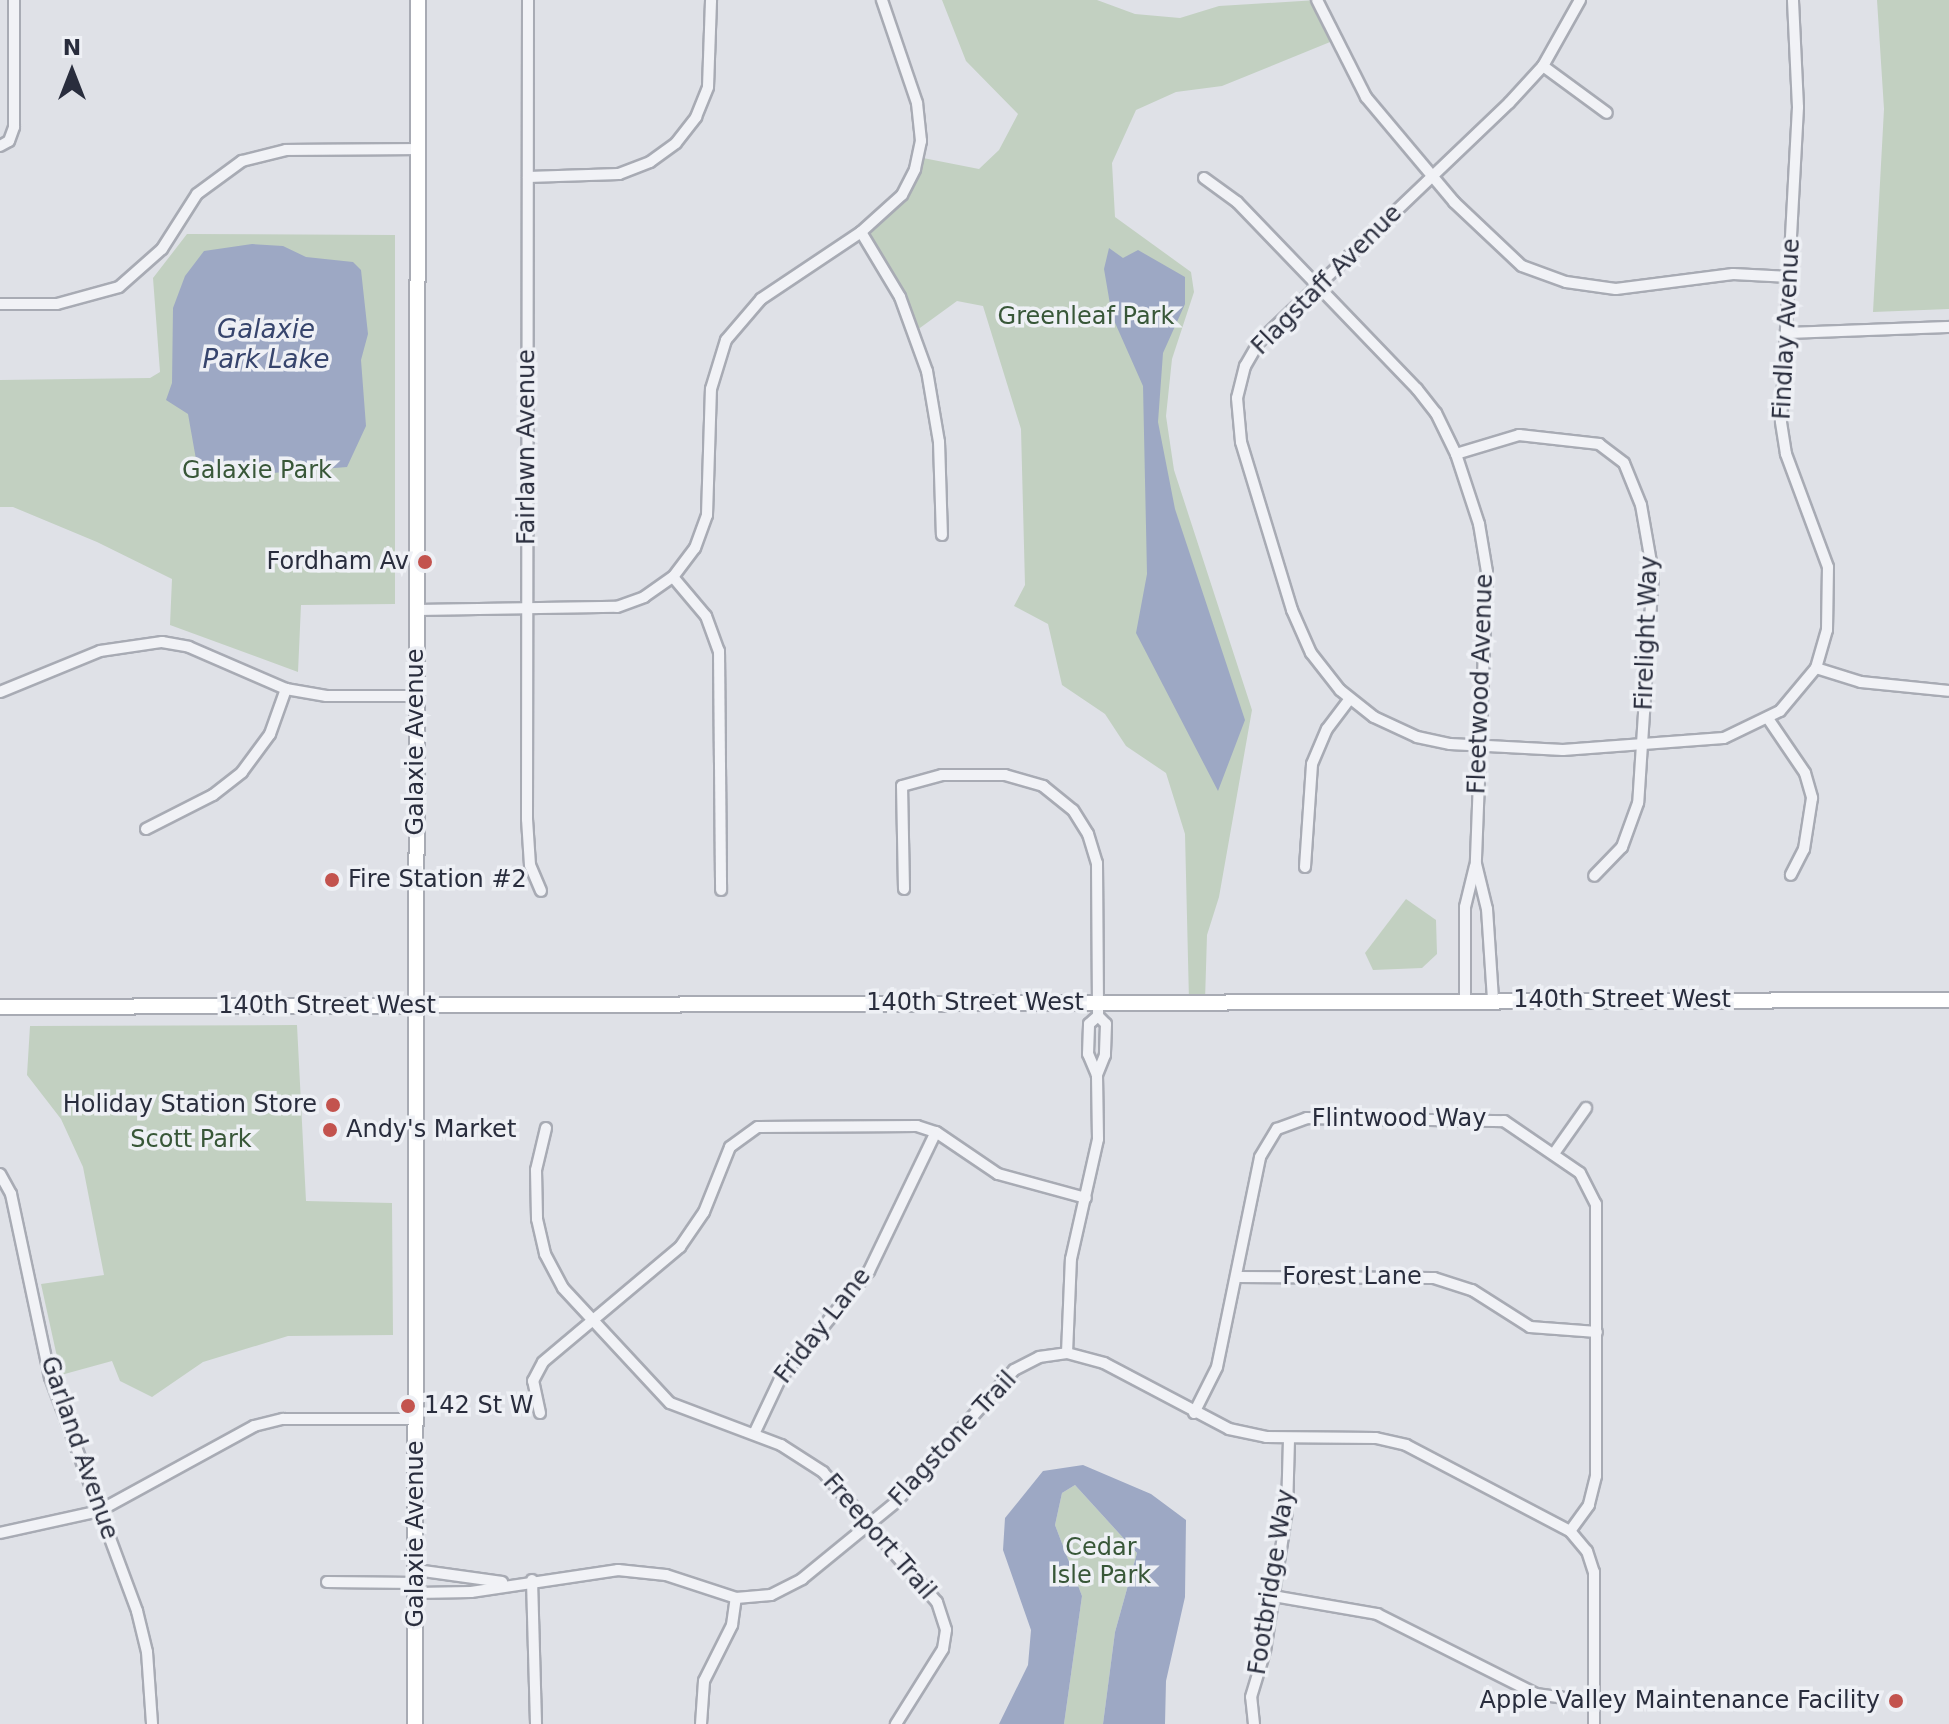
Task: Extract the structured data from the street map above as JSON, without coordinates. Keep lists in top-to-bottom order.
{
  "streets": {
    "street": [
      "Flagstaff Avenue",
      "Findlay Avenue",
      "Fairlawn Avenue",
      "Firelight Way",
      "Fleetwood Avenue",
      "Galaxie Avenue",
      "140th Street West",
      "Flintwood Way",
      "Forest Lane",
      "Friday Lane",
      "Flagstone Trail",
      "Garland Avenue",
      "Freeport Trail",
      "Footbridge Way"
    ]
  },
  "crossings": [
    ["Flagstaff Avenue", "Findlay Avenue"],
    ["Flagstaff Avenue", "Fleetwood Avenue"],
    ["Findlay Avenue", "Firelight Way"],
    ["Findlay Avenue", "Fleetwood Avenue"],
    ["Firelight Way", "Fleetwood Avenue"],
    ["Fleetwood Avenue", "140th Street West"],
    ["Galaxie Avenue", "140th Street West"],
    ["Flintwood Way", "Forest Lane"],
    ["Flintwood Way", "Flagstone Trail"],
    ["Friday Lane", "Freeport Trail"],
    ["Flagstone Trail", "Freeport Trail"],
    ["Flagstone Trail", "Footbridge Way"]
  ],
  "water": ["Galaxie Park Lake"],
  "parks": [
    "Greenleaf Park",
    "Galaxie Park",
    "Scott Park",
    "Cedar Isle Park"
  ],
  "places": [
    "Fordham Av",
    "Fire Station #2",
    "Holiday Station Store",
    "Andy's Market",
    "142 St W",
    "Apple Valley Maintenance Facility"
  ],
  "north": "top"
}
